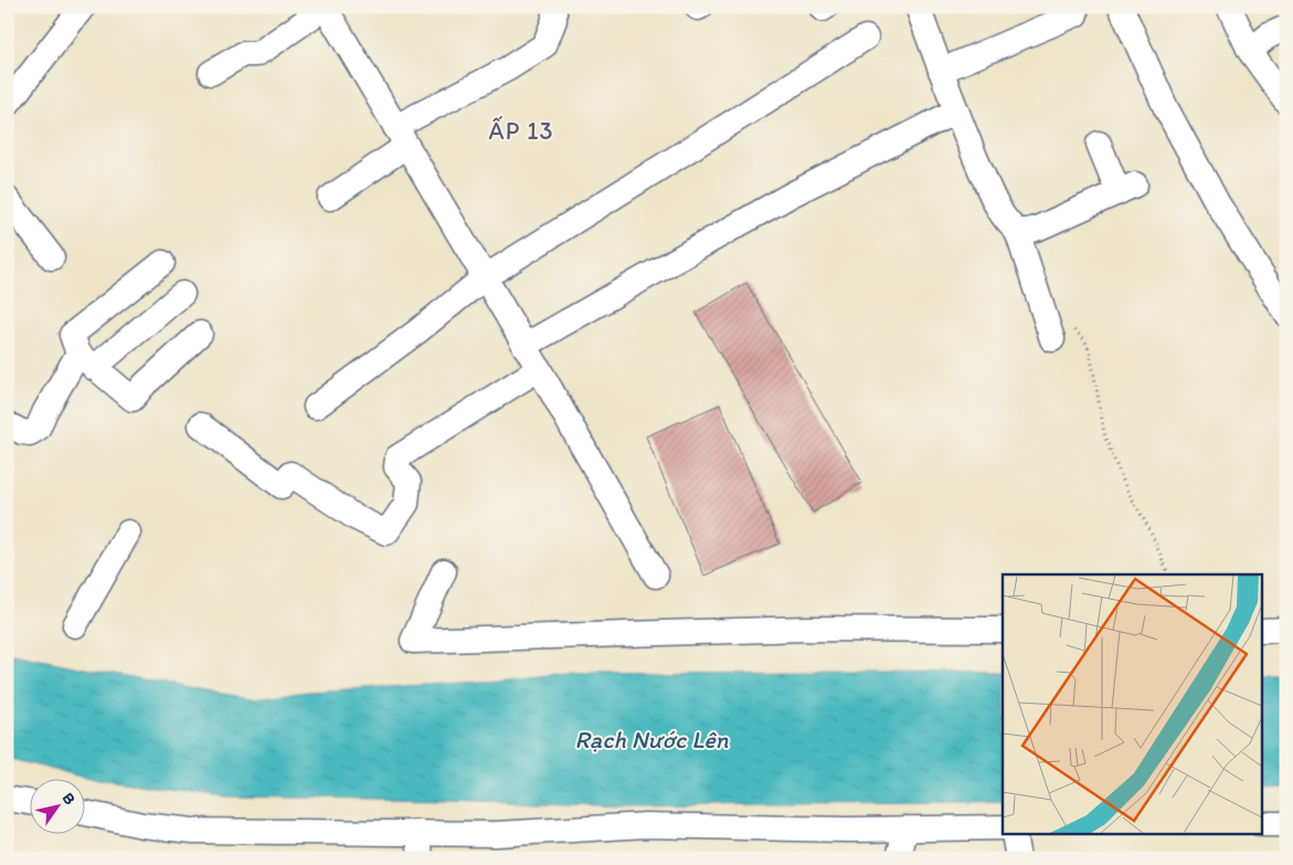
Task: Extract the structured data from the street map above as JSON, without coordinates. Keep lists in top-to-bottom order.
{
  "districts": ["ẤP 13"],
  "water": ["Rạch Nước Lên"],
  "north": "top right"
}
